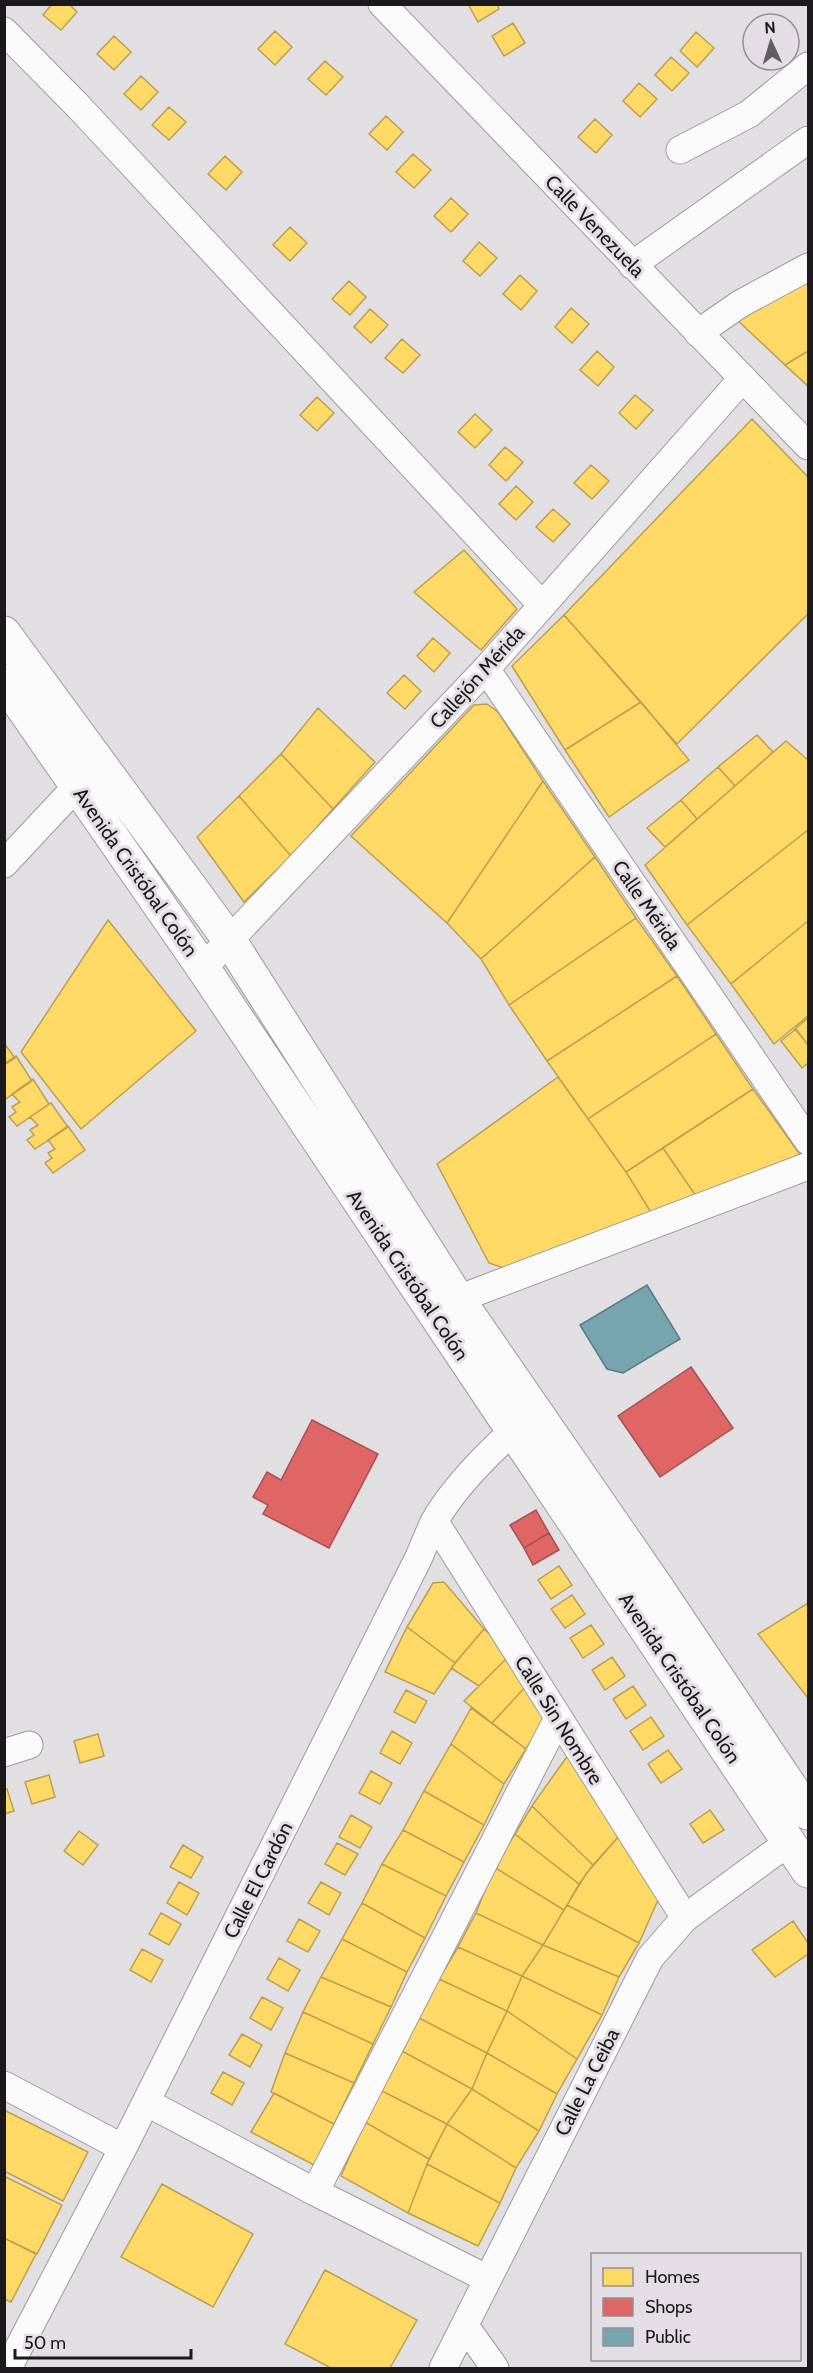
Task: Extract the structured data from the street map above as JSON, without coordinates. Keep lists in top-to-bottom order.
{
  "streets": {
    "street": [
      "Calle Venezuela",
      "Callejón Mérida",
      "Avenida Cristóbal Colón",
      "Calle Mérida",
      "Calle Sin Nombre",
      "Calle El Cardón",
      "Calle La Ceiba"
    ]
  },
  "crossings": [
    ["Calle Venezuela", "Callejón Mérida"],
    ["Callejón Mérida", "Avenida Cristóbal Colón"],
    ["Callejón Mérida", "Calle Mérida"],
    ["Avenida Cristóbal Colón", "Calle El Cardón"],
    ["Avenida Cristóbal Colón", "Calle La Ceiba"],
    ["Calle Sin Nombre", "Calle El Cardón"],
    ["Calle Sin Nombre", "Calle La Ceiba"]
  ],
  "legend": ["Homes", "Shops", "Public"],
  "scale_bar": "50 m",
  "north": "top"
}
